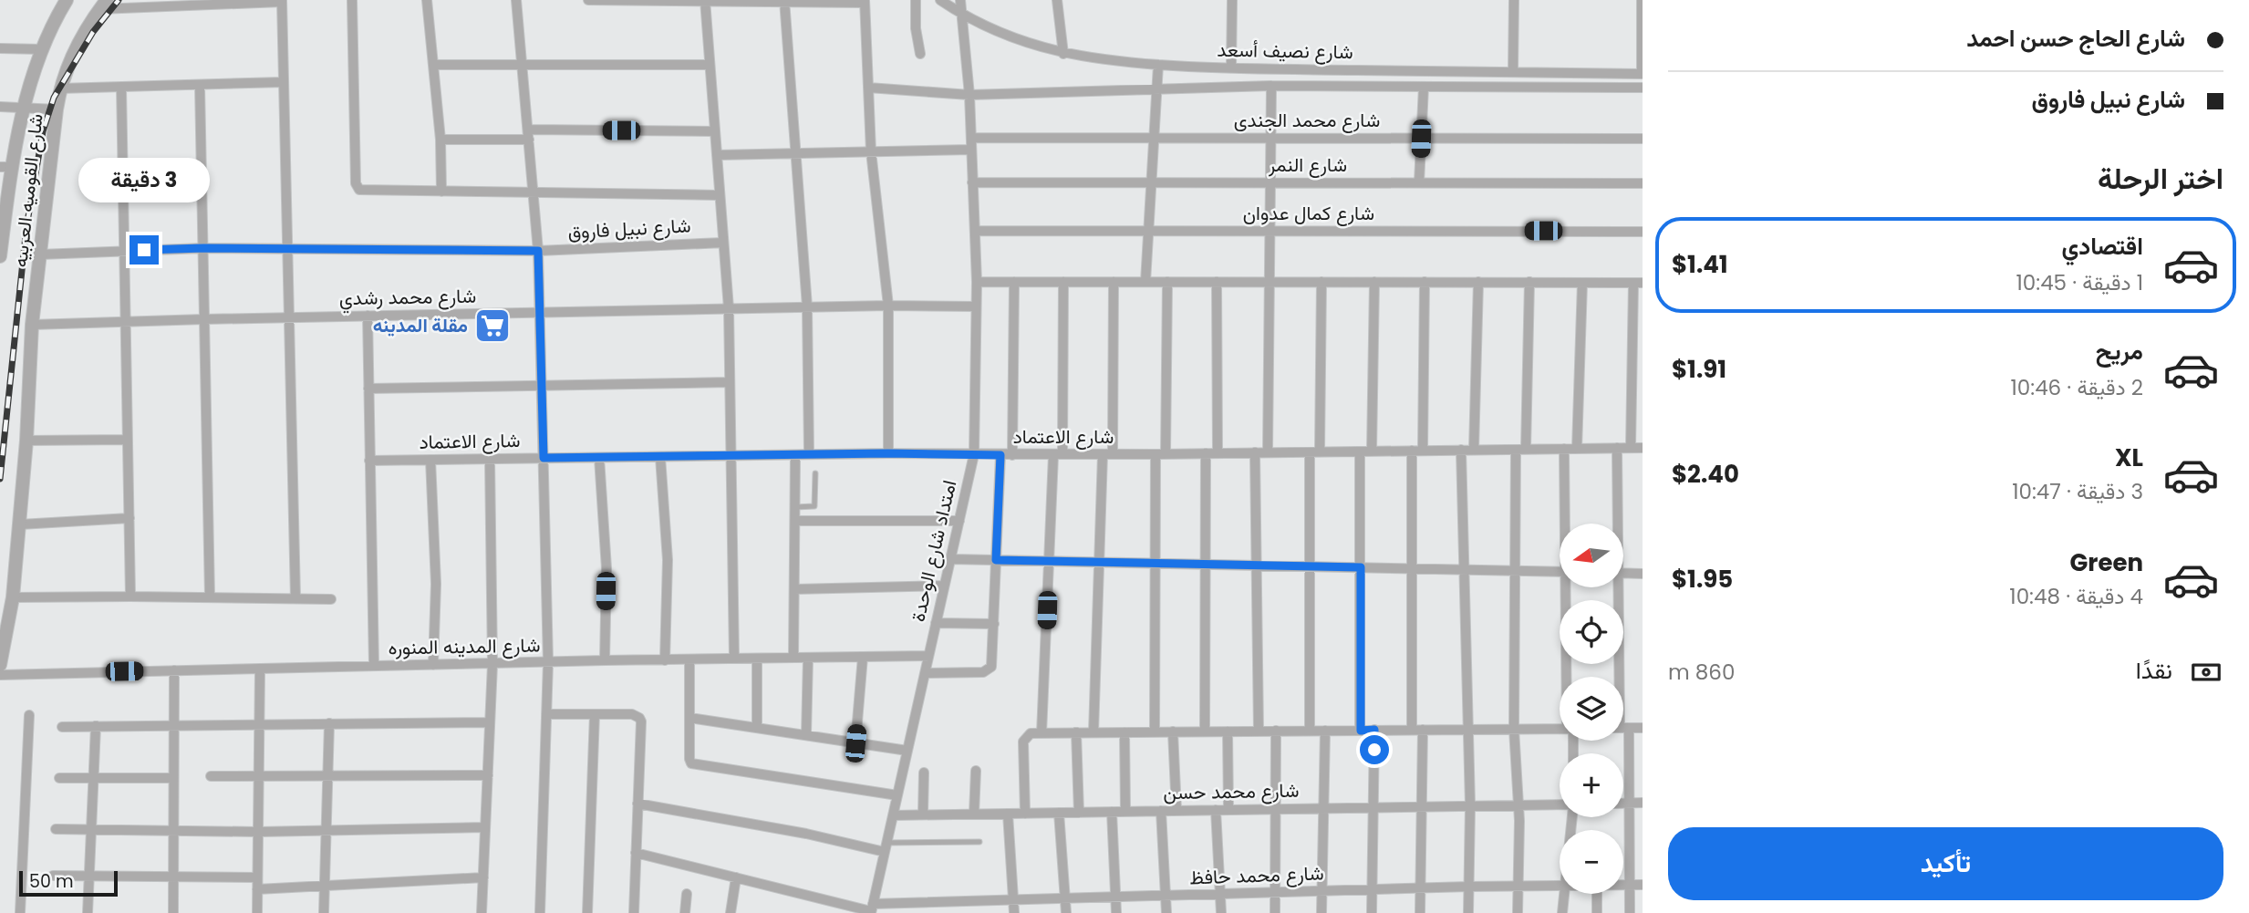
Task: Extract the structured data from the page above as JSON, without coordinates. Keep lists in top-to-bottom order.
{
  "streets": {
    "street": [
      "شارع نصيف أسعد",
      "شارع محمد الجندى",
      "شارع النمر",
      "شارع القوميه العربيه",
      "شارع كمال عدوان",
      "شارع نبيل فاروق",
      "شارع محمد رشدي",
      "شارع الاعتماد",
      "امتداد شارع الوحدة",
      "شارع المدينه المنوره",
      "شارع محمد حسن",
      "شارع محمد حافظ"
    ]
  },
  "crossings": [
    ["شارع نصيف أسعد", "امتداد شارع الوحدة"],
    ["شارع محمد الجندى", "امتداد شارع الوحدة"],
    ["شارع النمر", "امتداد شارع الوحدة"],
    ["شارع القوميه العربيه", "شارع نبيل فاروق"],
    ["شارع القوميه العربيه", "شارع محمد رشدي"],
    ["شارع كمال عدوان", "امتداد شارع الوحدة"],
    ["شارع محمد رشدي", "امتداد شارع الوحدة"],
    ["شارع الاعتماد", "امتداد شارع الوحدة"],
    ["امتداد شارع الوحدة", "شارع المدينه المنوره"],
    ["امتداد شارع الوحدة", "شارع محمد حسن"],
    ["امتداد شارع الوحدة", "شارع محمد حافظ"]
  ],
  "places": {
    "supermarket": ["مقلة المدينه"]
  },
  "scale_bar": "50 m",
  "north": "left",
  "page": {
    "banner": ["شارع الحاج حسن احمد", "شارع نبيل فاروق"],
    "heading": "اختر الرحلة",
    "bubble": "3 دقيقة",
    "list": [
      {
        "name": "اقتصادي",
        "note": "1 دقيقة · 10:45",
        "value": "$1.41"
      },
      {
        "name": "مريح",
        "note": "2 دقيقة · 10:46",
        "value": "$1.91"
      },
      {
        "name": "XL",
        "note": "3 دقيقة · 10:47",
        "value": "$2.40"
      },
      {
        "name": "Green",
        "note": "4 دقيقة · 10:48",
        "value": "$1.95"
      }
    ],
    "map_buttons": ["+", "−"],
    "pay": ["نقدًا", "860 m"],
    "buttons": "تأكيد",
    "scale": "50 m"
  }
}
